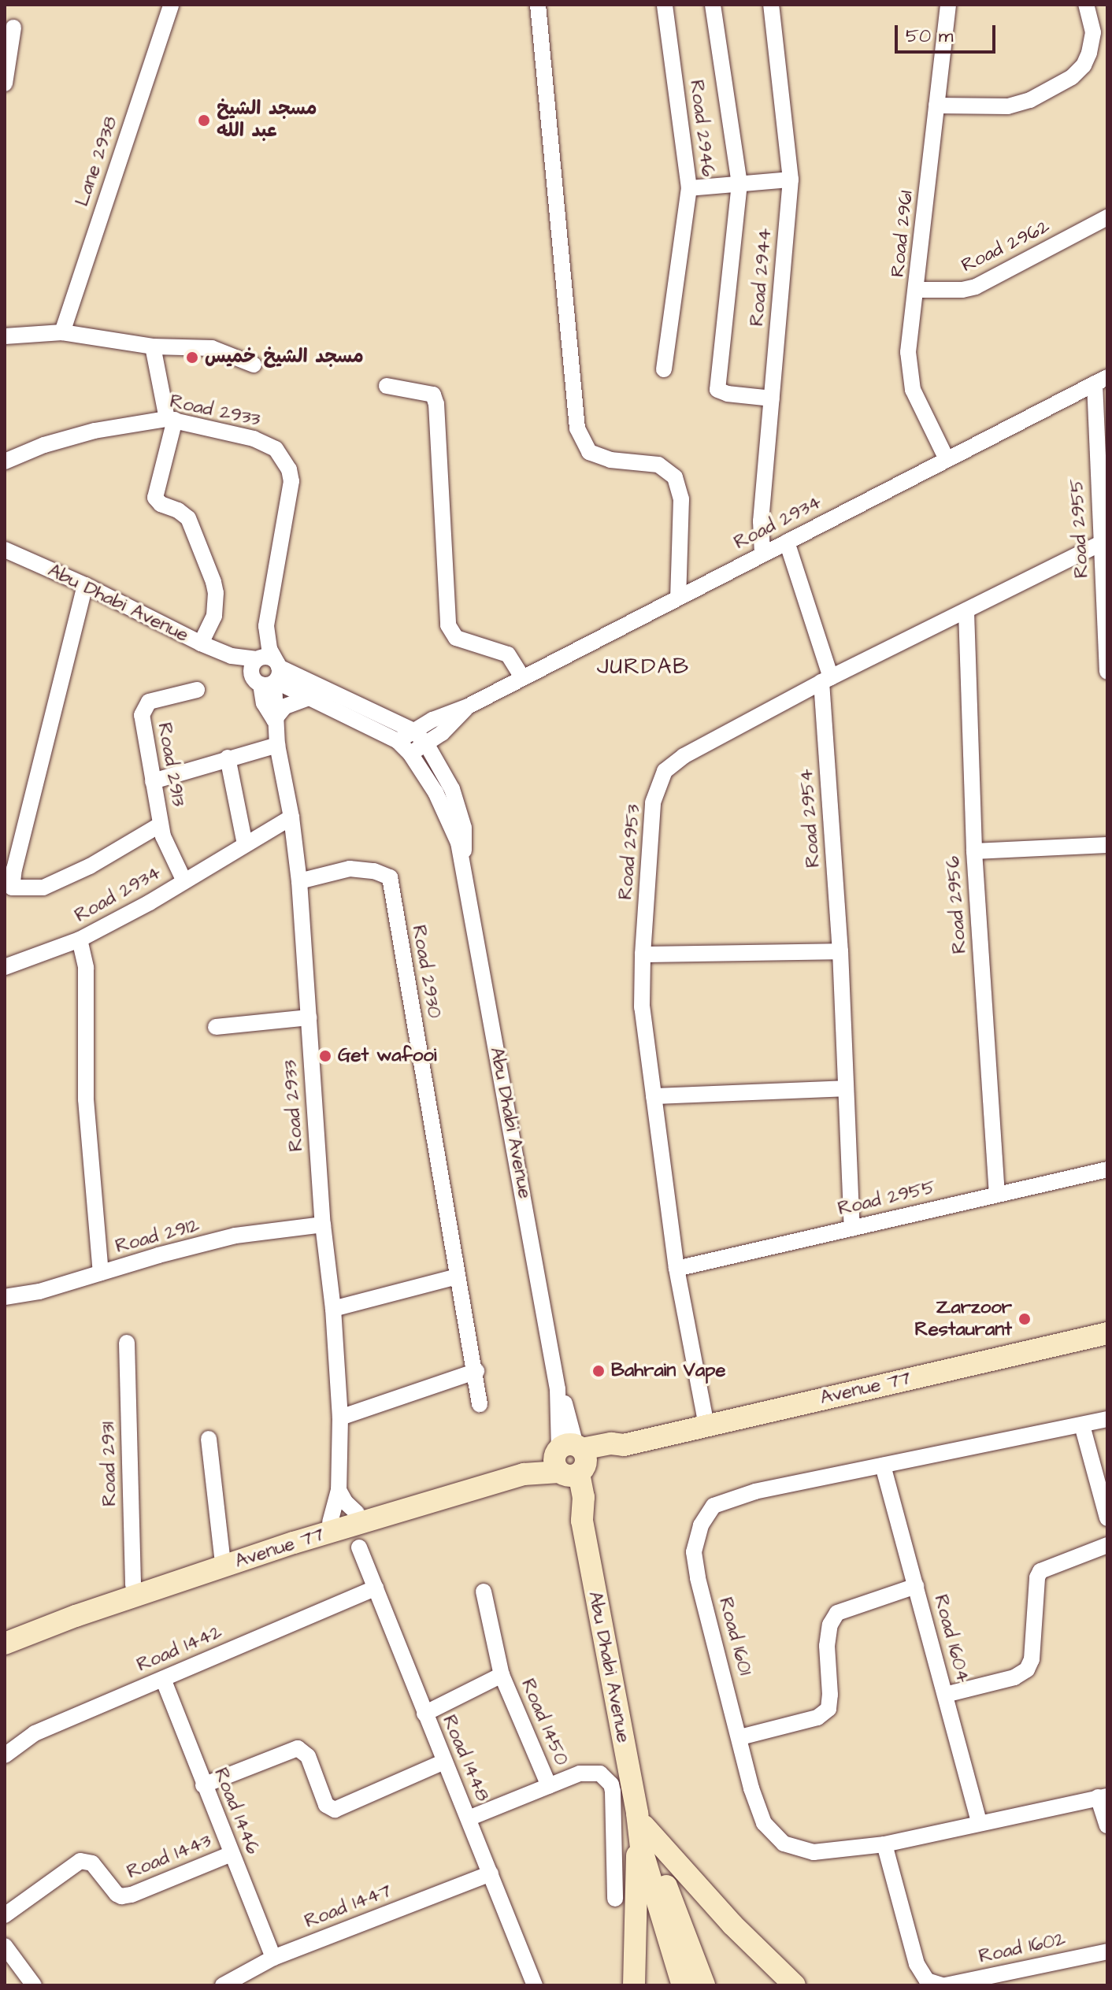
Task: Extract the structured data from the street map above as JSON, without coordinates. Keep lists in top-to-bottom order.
{
  "streets": {
    "street": [
      "Road 2946",
      "Lane 2938",
      "Road 2961",
      "Road 2962",
      "Road 2944",
      "Road 2933",
      "Road 2934",
      "Road 2955",
      "Abu Dhabi Avenue",
      "Road 2913",
      "Road 2954",
      "Road 2953",
      "Road 2956",
      "Road 2930",
      "Road 2912",
      "Avenue 77",
      "Road 2931",
      "Road 1601",
      "Road 1604",
      "Road 1442",
      "Road 1450",
      "Road 1448",
      "Road 1446",
      "Road 1443",
      "Road 1447",
      "Road 1602"
    ]
  },
  "crossings": [
    ["Road 2961", "Road 2962"],
    ["Road 2961", "Road 2934"],
    ["Road 2944", "Road 2934"],
    ["Road 2933", "Road 2934"],
    ["Road 2933", "Abu Dhabi Avenue"],
    ["Road 2933", "Road 2930"],
    ["Road 2933", "Road 2912"],
    ["Road 2933", "Avenue 77"],
    ["Road 2933", "Road 1448"],
    ["Road 2934", "Road 2955"],
    ["Road 2934", "Abu Dhabi Avenue"],
    ["Road 2934", "Road 2913"],
    ["Road 2934", "Road 2954"],
    ["Road 2955", "Road 2954"],
    ["Road 2955", "Road 2953"],
    ["Road 2955", "Road 2956"],
    ["Abu Dhabi Avenue", "Avenue 77"],
    ["Road 2954", "Road 2953"],
    ["Road 2953", "Road 2956"],
    ["Road 2953", "Avenue 77"],
    ["Avenue 77", "Road 2931"],
    ["Avenue 77", "Road 1448"],
    ["Road 1601", "Road 1604"],
    ["Road 1601", "Road 1602"],
    ["Road 1442", "Road 1448"],
    ["Road 1442", "Road 1446"],
    ["Road 1450", "Road 1448"],
    ["Road 1448", "Road 1447"],
    ["Road 1446", "Road 1443"],
    ["Road 1446", "Road 1447"]
  ],
  "districts": ["JURDAB"],
  "places": [
    "مسجد الشيخ عبد الله",
    "مسجد الشيخ خميس",
    "Get wafooi",
    "Zarzoor Restaurant",
    "Bahrain Vape"
  ],
  "scale_bar": "50 m"
}
